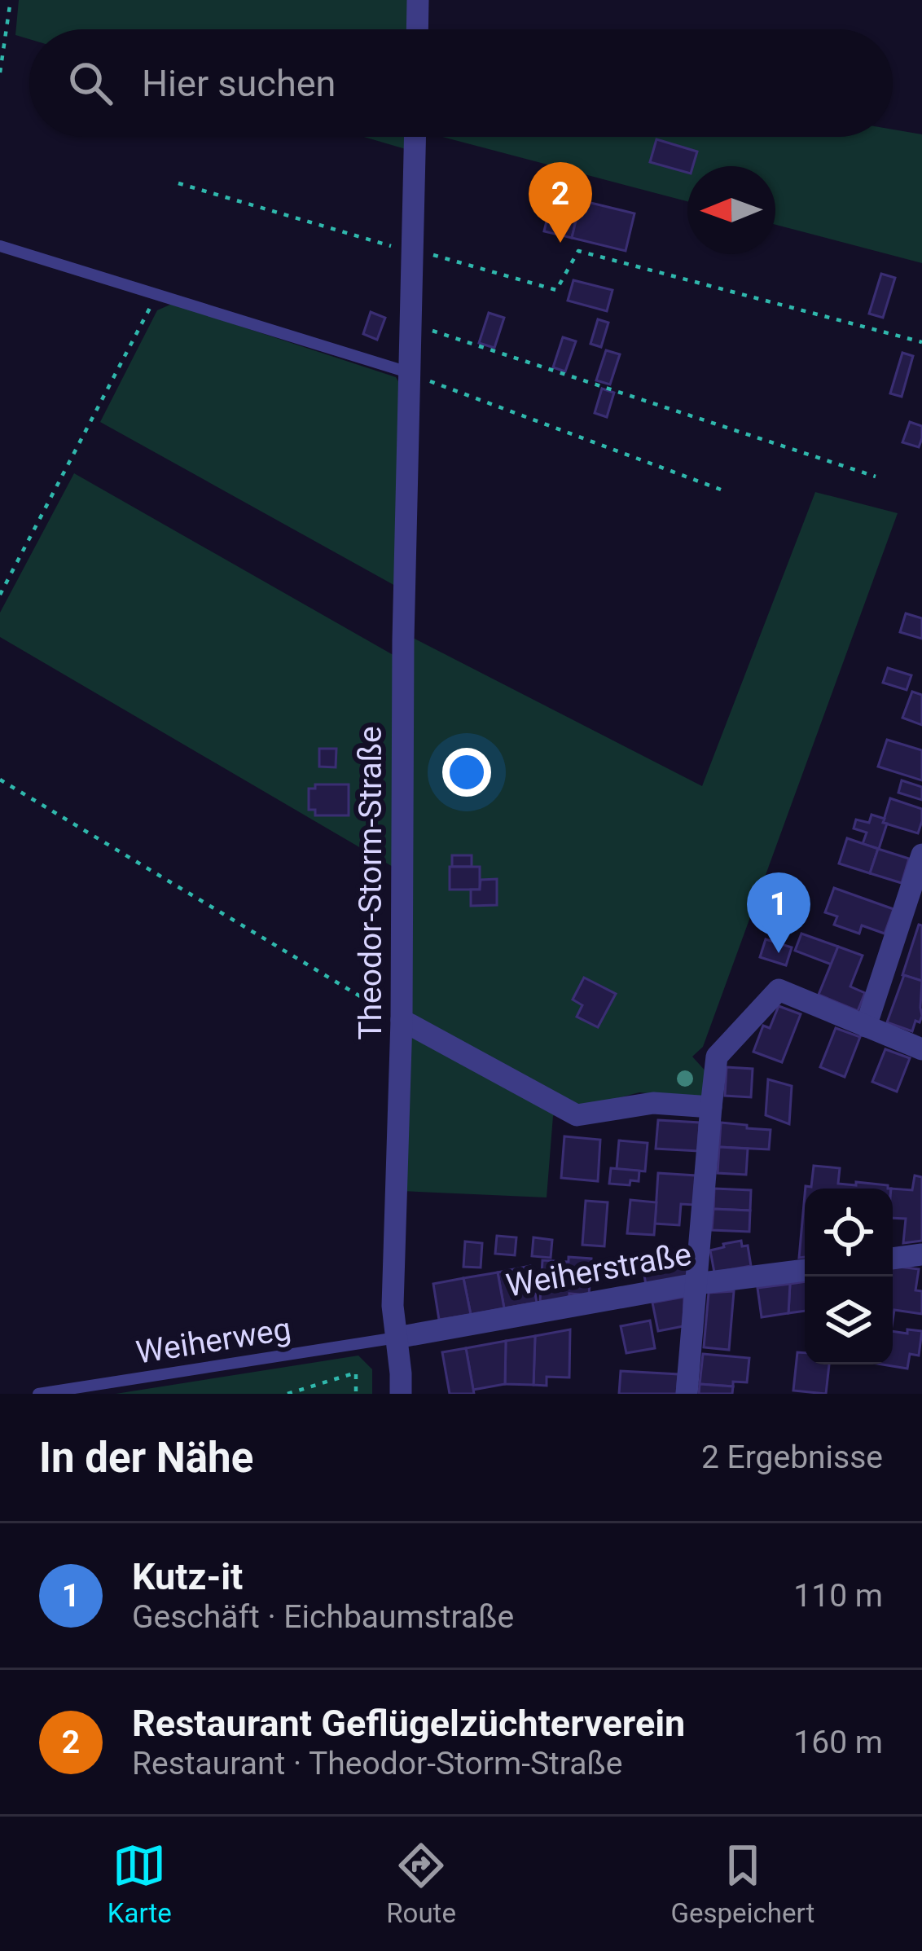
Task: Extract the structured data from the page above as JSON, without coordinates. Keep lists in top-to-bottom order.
{
  "streets": {
    "street": ["Theodor-Storm-Straße", "Weiherstraße"],
    "lane": ["Weiherweg"]
  },
  "crossings": [
    ["Theodor-Storm-Straße", "Weiherstraße"],
    ["Theodor-Storm-Straße", "Weiherweg"],
    ["Weiherstraße", "Weiherweg"]
  ],
  "north": "left",
  "page": {
    "search": "Hier suchen",
    "pins": ["2", "1"],
    "heading": ["In der Nähe", "2 Ergebnisse"],
    "list": [
      {
        "mark": "1",
        "name": "Kutz-it",
        "note": "Geschäft · Eichbaumstraße",
        "value": "110 m"
      },
      {
        "mark": "2",
        "name": "Restaurant Geflügelzüchterverein",
        "note": "Restaurant · Theodor-Storm-Straße",
        "value": "160 m"
      }
    ],
    "nav": ["Karte", "Route", "Gespeichert"]
  }
}
